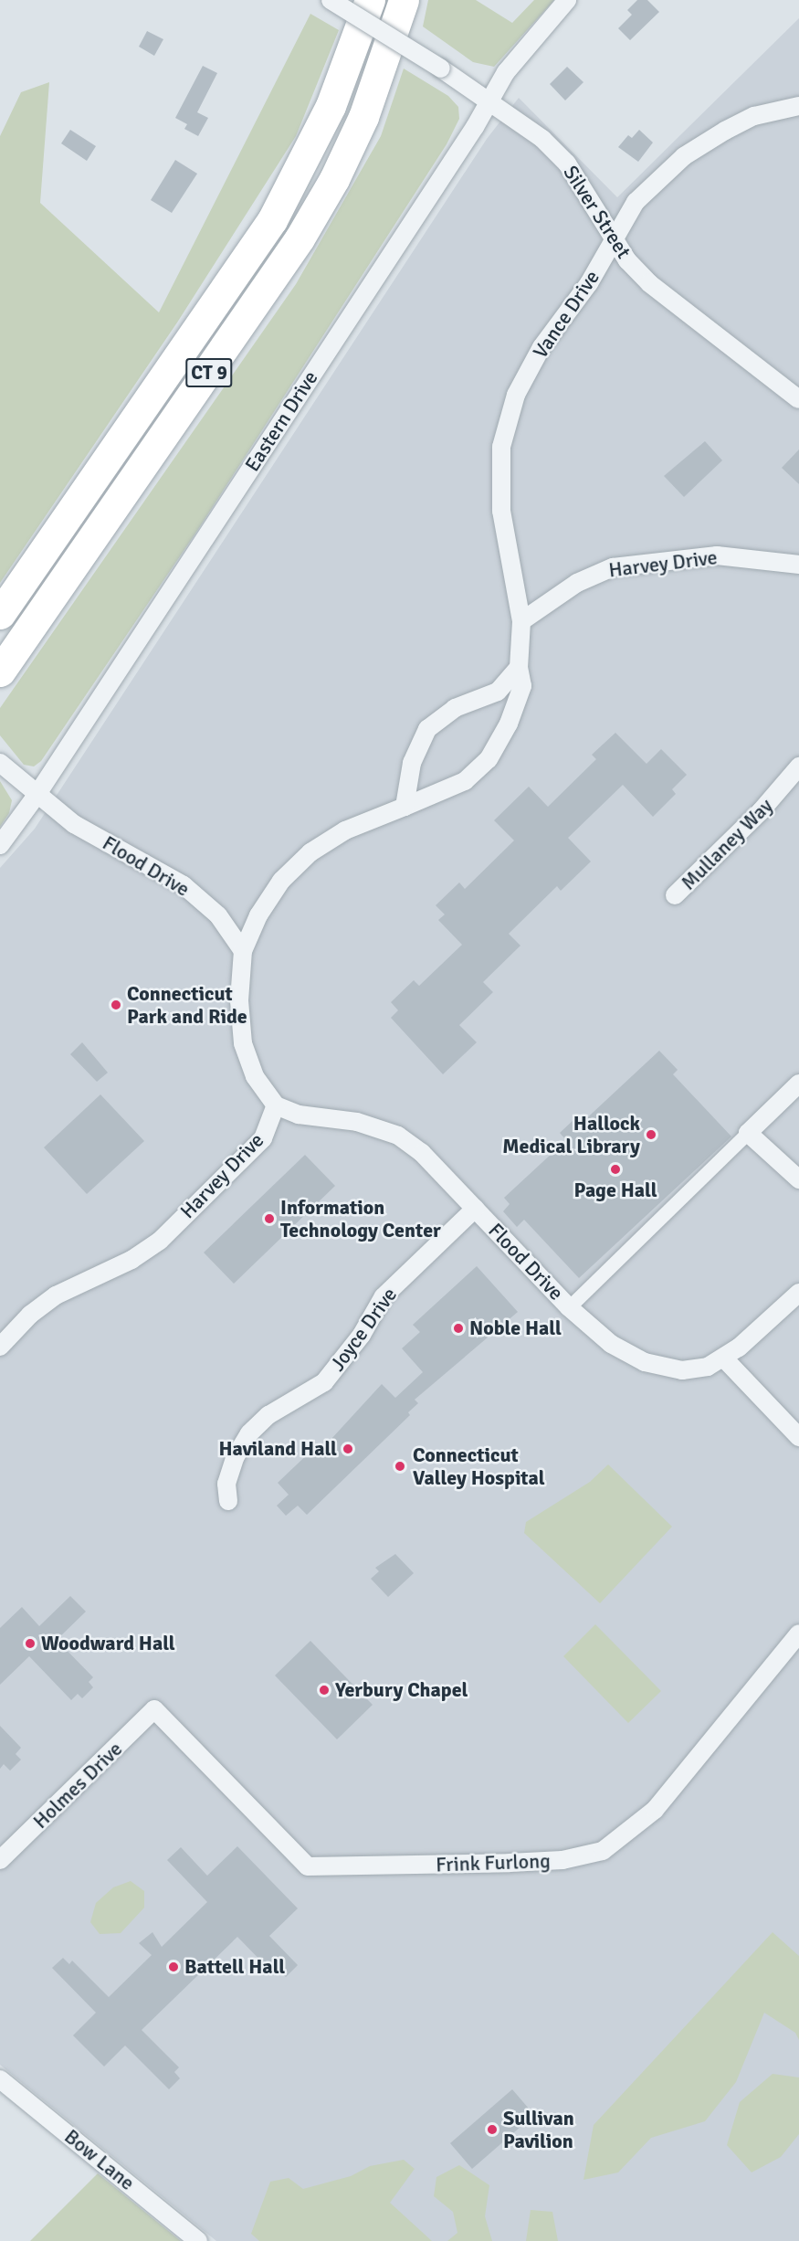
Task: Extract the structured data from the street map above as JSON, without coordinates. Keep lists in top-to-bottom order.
{
  "streets": {
    "highway": ["CT 9"],
    "street": [
      "Silver Street",
      "Vance Drive",
      "Eastern Drive",
      "Harvey Drive",
      "Mullaney Way",
      "Flood Drive",
      "Joyce Drive",
      "Holmes Drive",
      "Frink Furlong",
      "Bow Lane"
    ]
  },
  "crossings": [
    ["Silver Street", "Vance Drive"],
    ["Silver Street", "Eastern Drive"],
    ["Vance Drive", "Harvey Drive"],
    ["Eastern Drive", "Flood Drive"],
    ["Harvey Drive", "Flood Drive"],
    ["Flood Drive", "Joyce Drive"],
    ["Holmes Drive", "Frink Furlong"]
  ],
  "places": [
    "Connecticut Park and Ride",
    "Hallock Medical Library",
    "Page Hall",
    "Information Technology Center",
    "Noble Hall",
    "Haviland Hall",
    "Connecticut Valley Hospital",
    "Woodward Hall",
    "Yerbury Chapel",
    "Battell Hall",
    "Sullivan Pavilion"
  ]
}
